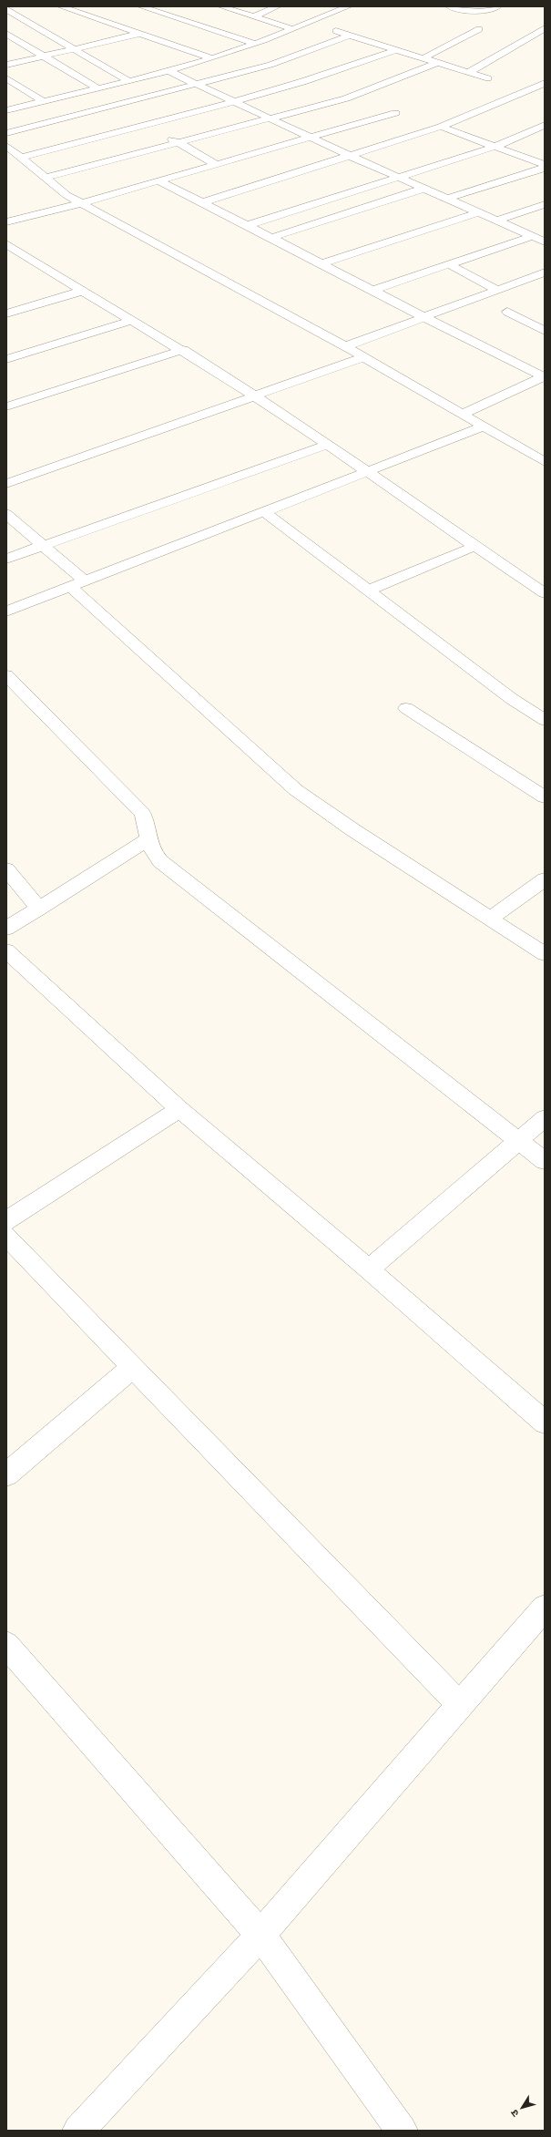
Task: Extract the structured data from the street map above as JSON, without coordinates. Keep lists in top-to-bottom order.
{
  "north": "bottom left"
}
